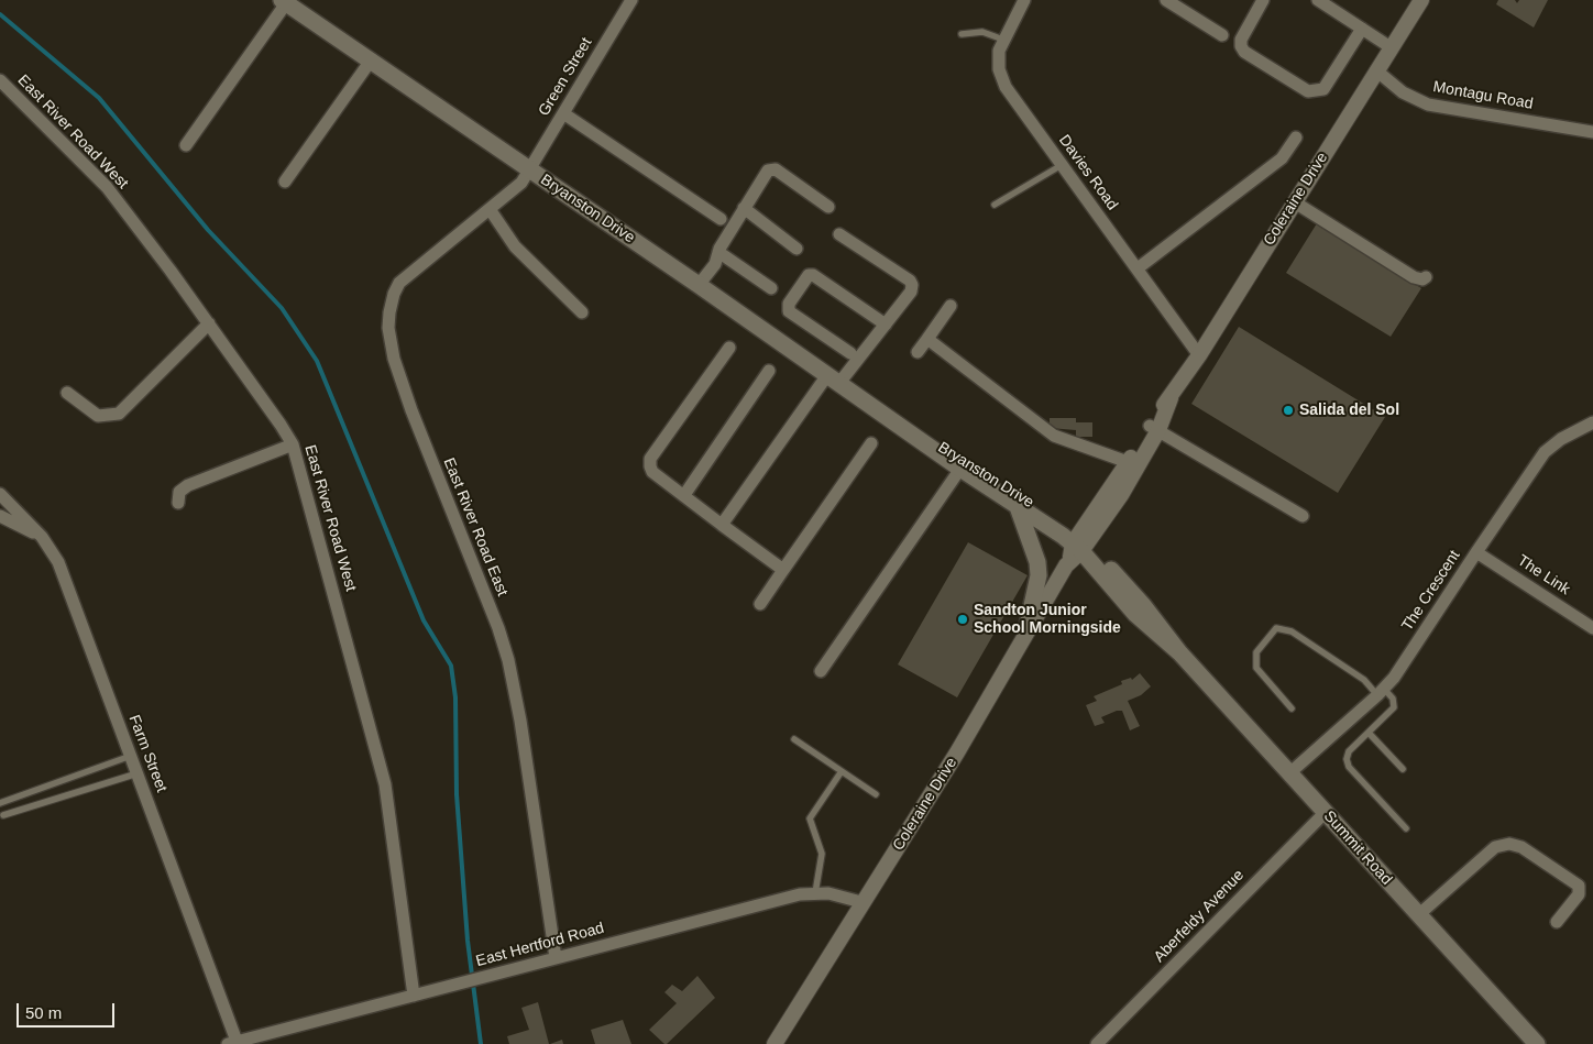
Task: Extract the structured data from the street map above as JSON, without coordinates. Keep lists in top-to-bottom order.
{
  "streets": {
    "main road": ["Bryanston Drive", "Summit Road"],
    "street": [
      "Green Street",
      "Montagu Road",
      "East River Road West",
      "Davies Road",
      "Coleraine Drive",
      "East River Road East",
      "The Link",
      "The Crescent",
      "Farm Street",
      "Aberfeldy Avenue",
      "East Hertford Road"
    ]
  },
  "crossings": [
    ["Green Street", "Bryanston Drive"],
    ["Green Street", "East River Road East"],
    ["Montagu Road", "Coleraine Drive"],
    ["East River Road West", "East Hertford Road"],
    ["Davies Road", "Coleraine Drive"],
    ["Coleraine Drive", "Bryanston Drive"],
    ["Coleraine Drive", "Summit Road"],
    ["Coleraine Drive", "East Hertford Road"],
    ["Bryanston Drive", "East River Road East"],
    ["Bryanston Drive", "Summit Road"],
    ["East River Road East", "East Hertford Road"],
    ["The Link", "The Crescent"],
    ["The Crescent", "Summit Road"],
    ["Farm Street", "East Hertford Road"],
    ["Summit Road", "Aberfeldy Avenue"]
  ],
  "places": ["Salida del Sol", "Sandton Junior School Morningside"],
  "scale_bar": "50 m"
}
